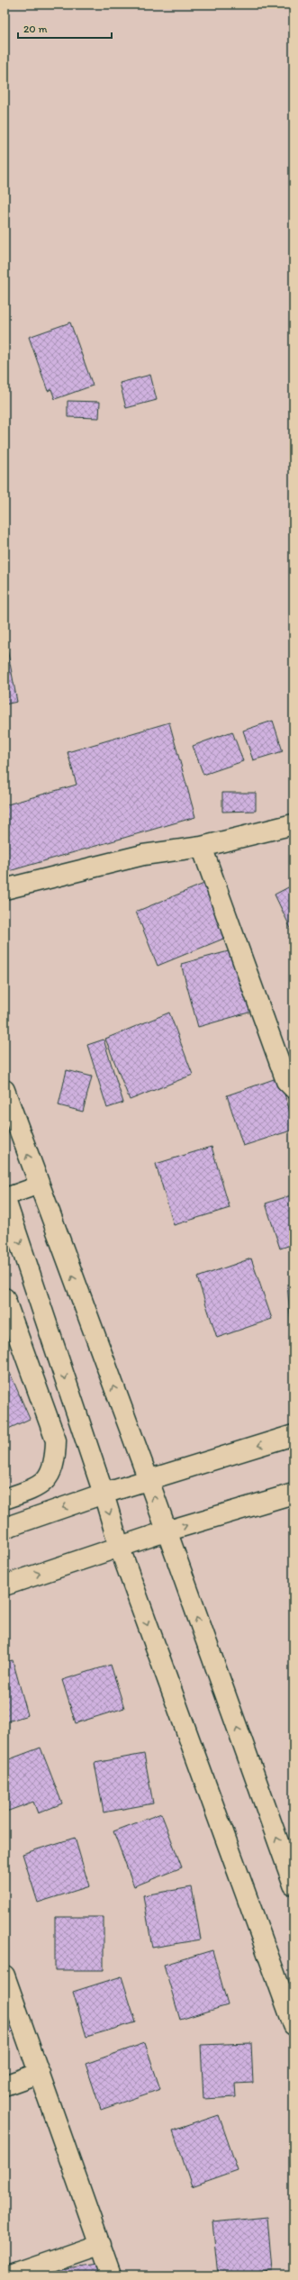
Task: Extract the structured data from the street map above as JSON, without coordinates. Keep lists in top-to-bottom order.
{
  "scale_bar": "20 m"
}
